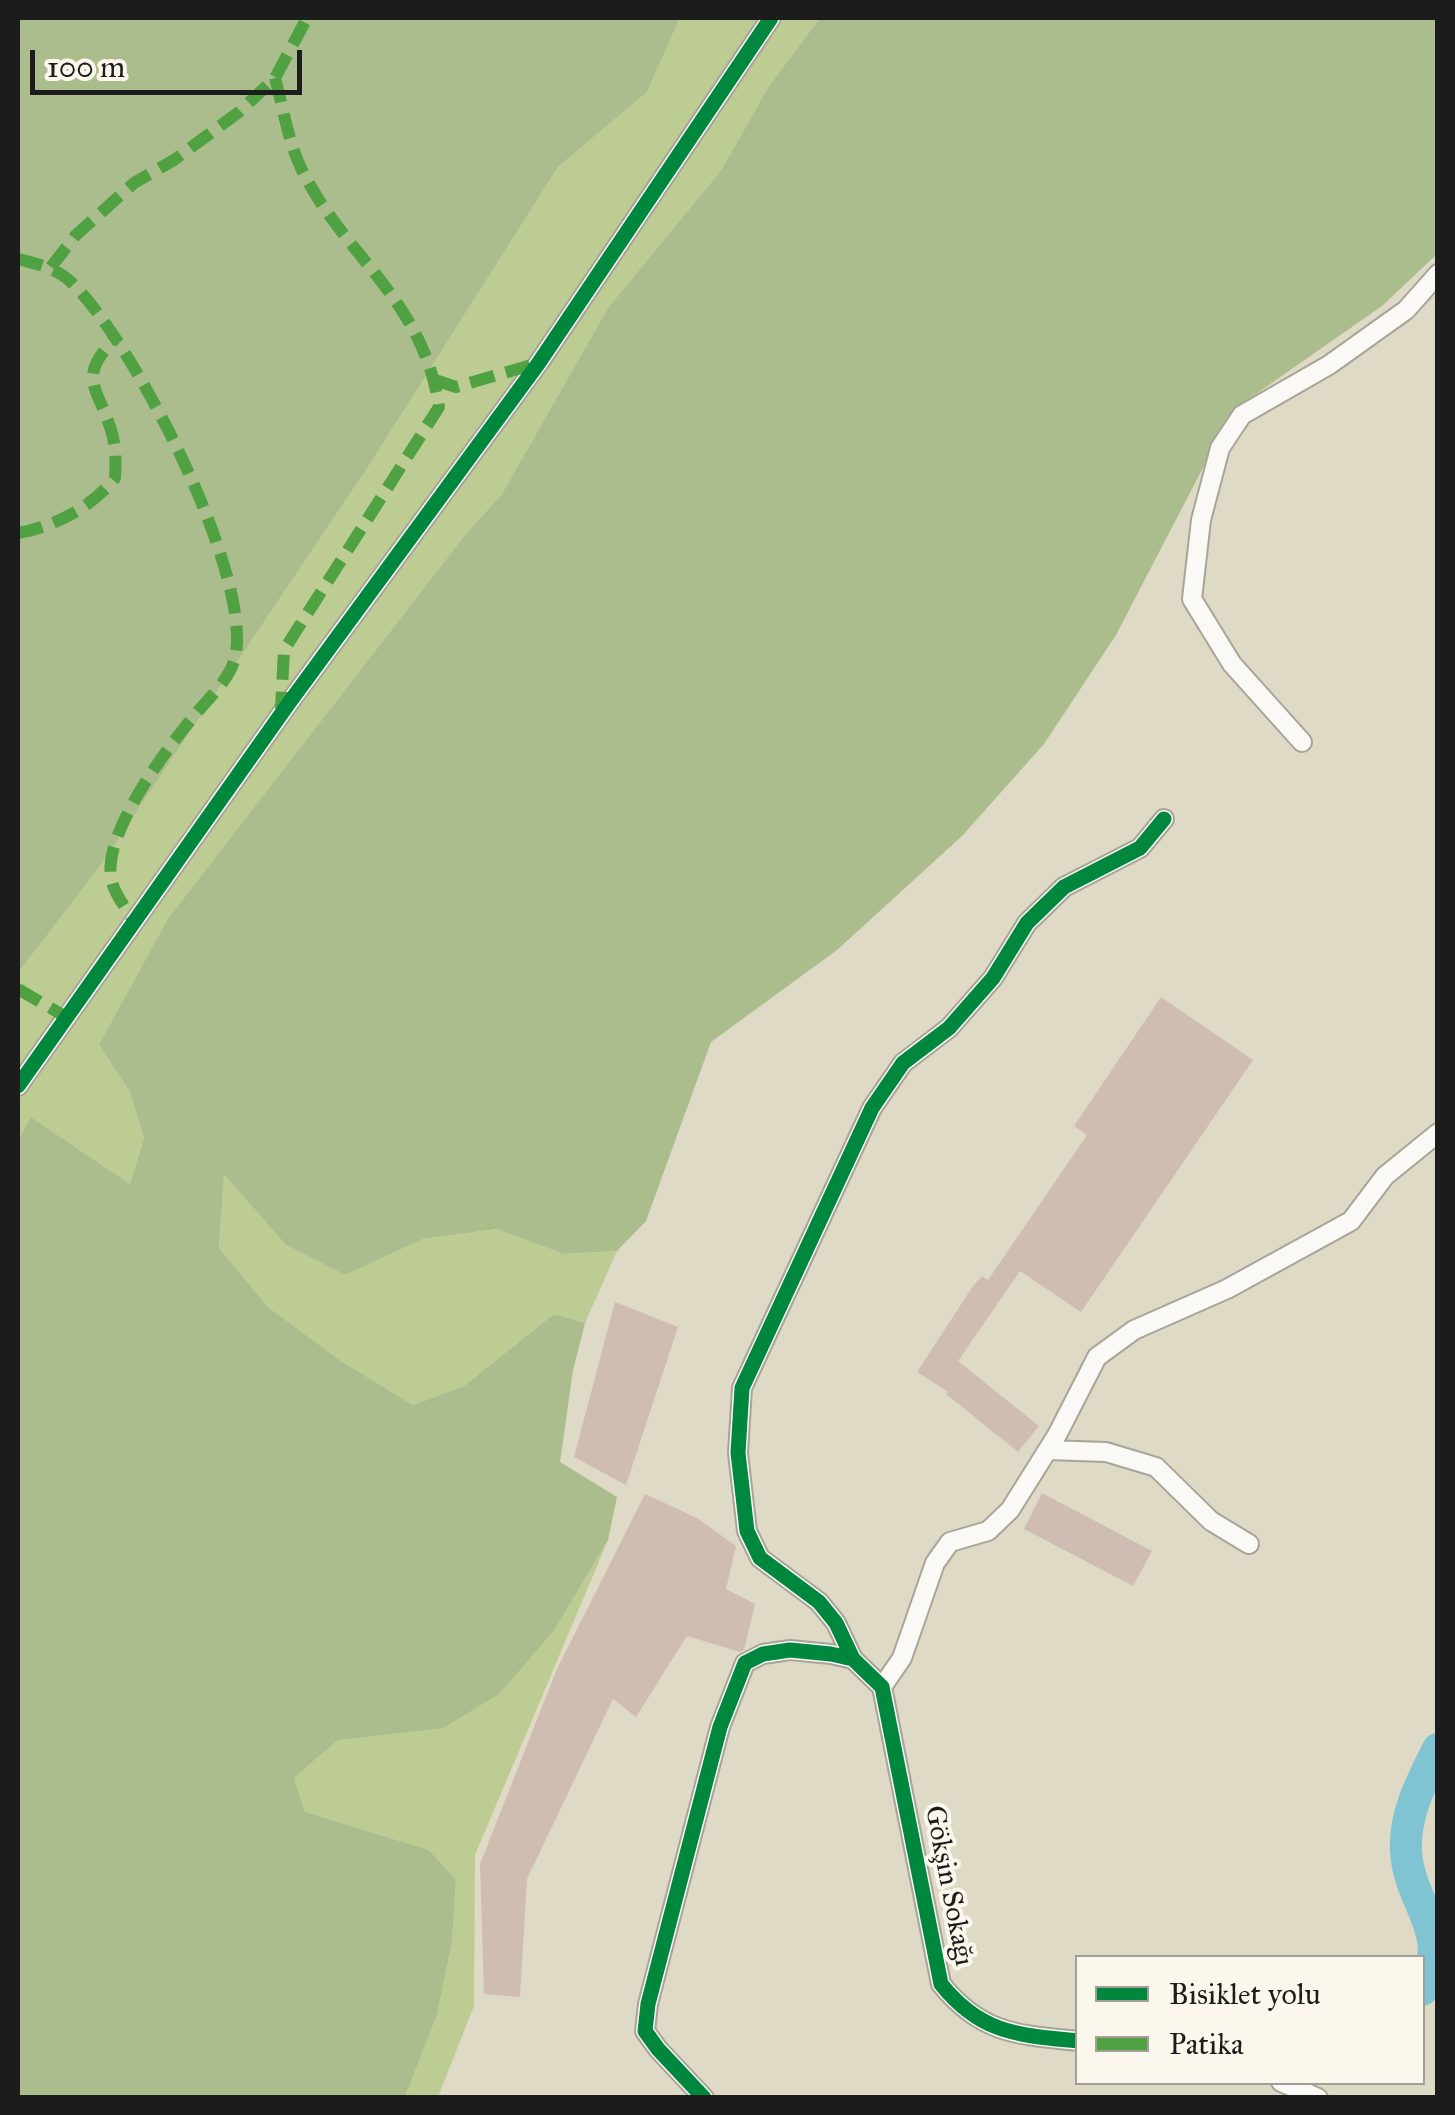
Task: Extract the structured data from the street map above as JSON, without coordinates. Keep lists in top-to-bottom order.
{
  "streets": {
    "street": ["Gökşin Sokağı"]
  },
  "legend": ["Bisiklet yolu", "Patika"],
  "scale_bar": "100 m"
}
